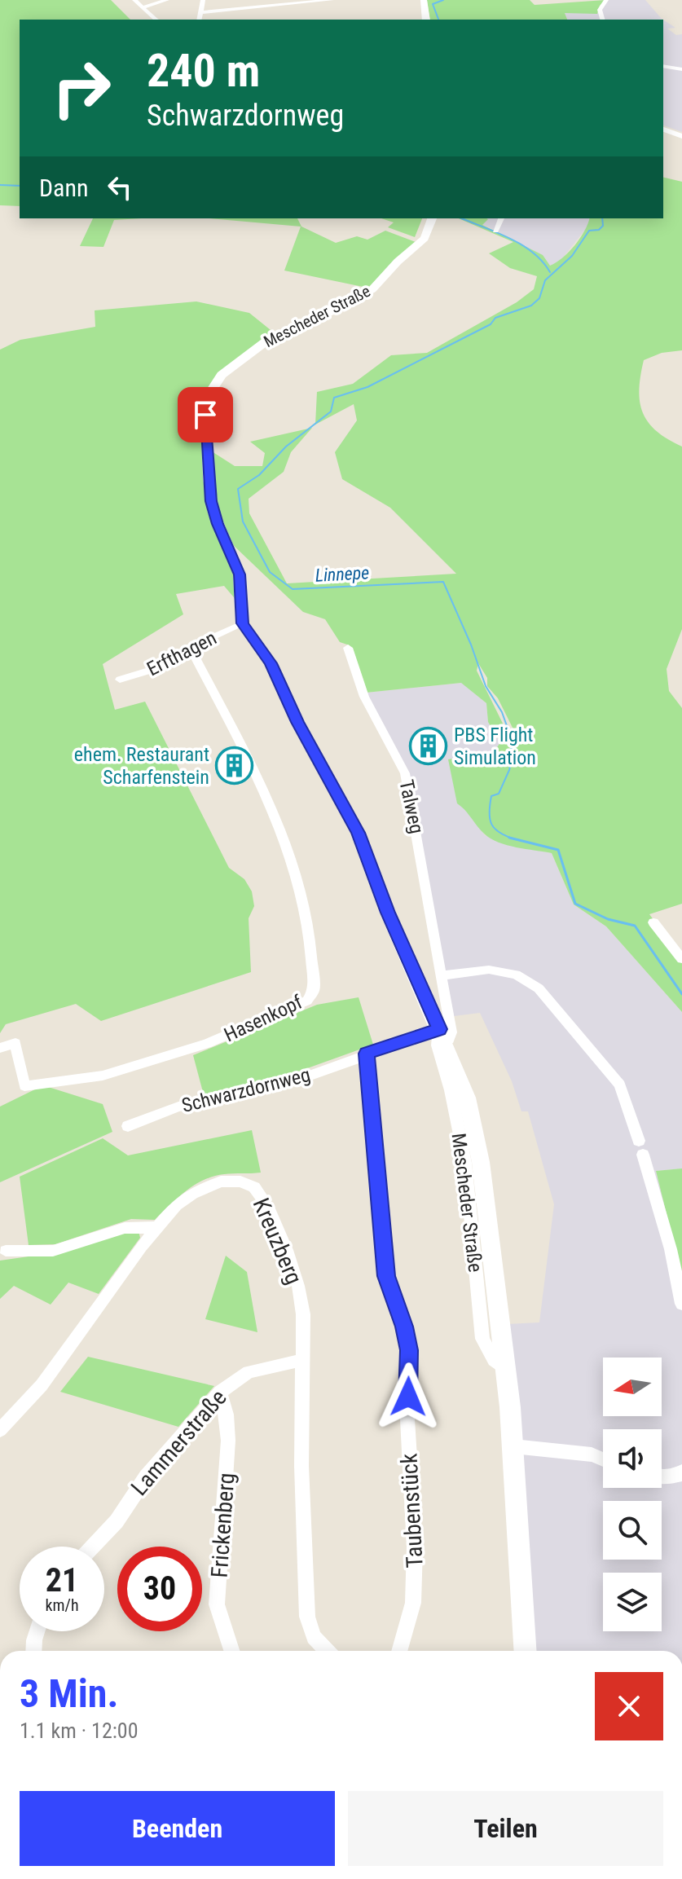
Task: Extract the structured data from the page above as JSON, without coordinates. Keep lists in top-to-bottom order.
{
  "streets": {
    "main road": ["Mescheder Straße"],
    "street": [
      "Erfthagen",
      "Talweg",
      "Hasenkopf",
      "Schwarzdornweg",
      "Kreuzberg",
      "Lammerstraße",
      "Taubenstück",
      "Frickenberg"
    ]
  },
  "crossings": [
    ["Mescheder Straße", "Erfthagen"],
    ["Mescheder Straße", "Talweg"],
    ["Mescheder Straße", "Schwarzdornweg"],
    ["Erfthagen", "Hasenkopf"],
    ["Talweg", "Schwarzdornweg"],
    ["Schwarzdornweg", "Taubenstück"],
    ["Kreuzberg", "Lammerstraße"],
    ["Lammerstraße", "Frickenberg"]
  ],
  "water": ["Linnepe"],
  "places": {
    "building": ["PBS Flight Simulation", "ehem. Restaurant Scharfenstein"]
  },
  "north": "left",
  "page": {
    "turn": ["240 m", "Schwarzdornweg"],
    "then": "Dann",
    "speed": "21 km/h",
    "limit": "30",
    "heading": ["3 Min.", "1.1 km · 12:00"],
    "buttons": ["Beenden", "Teilen"]
  }
}
